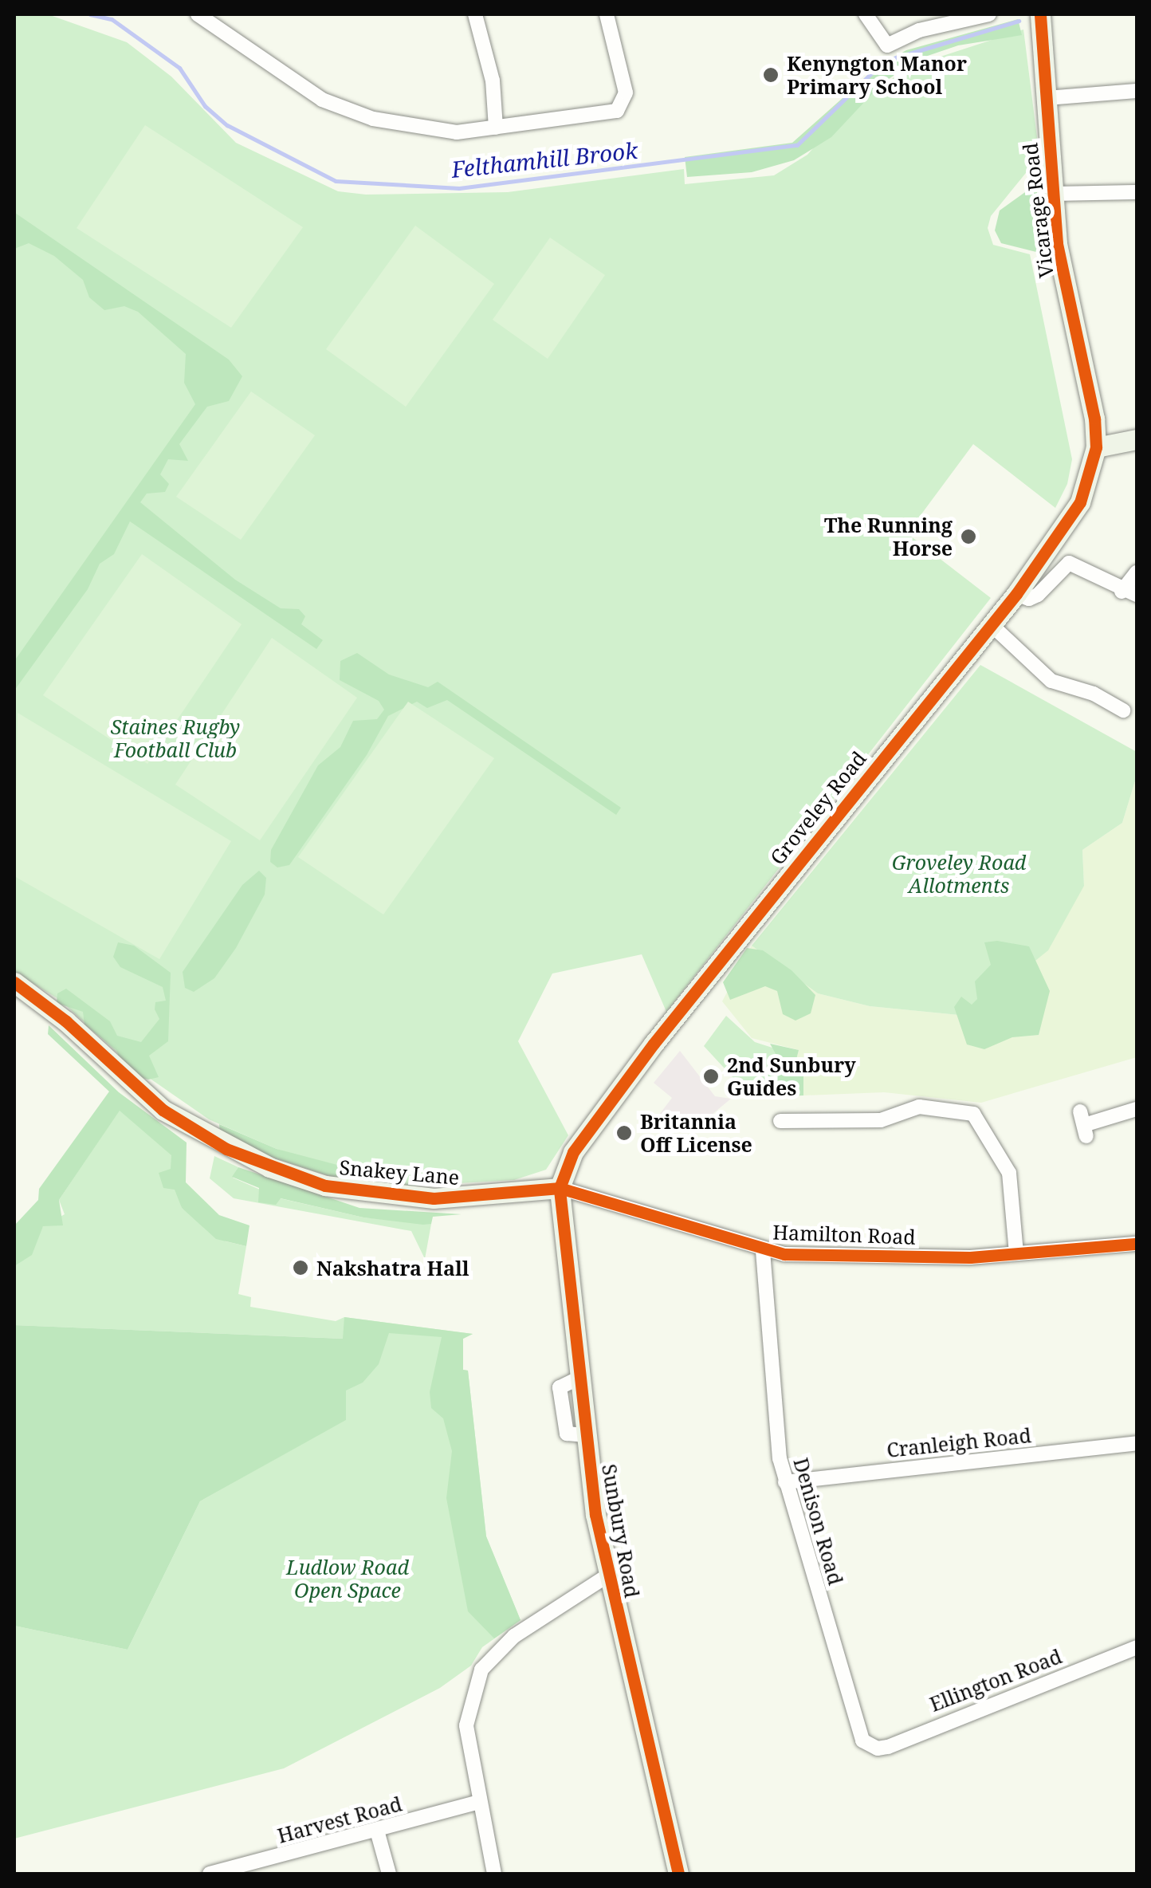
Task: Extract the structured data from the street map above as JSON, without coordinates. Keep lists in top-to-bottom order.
{
  "streets": {
    "street": [
      "Vicarage Road",
      "Groveley Road",
      "Snakey Lane",
      "Hamilton Road",
      "Cranleigh Road",
      "Denison Road",
      "Sunbury Road",
      "Ellington Road",
      "Harvest Road"
    ]
  },
  "crossings": [
    ["Vicarage Road", "Groveley Road"],
    ["Groveley Road", "Snakey Lane"],
    ["Groveley Road", "Hamilton Road"],
    ["Groveley Road", "Sunbury Road"],
    ["Snakey Lane", "Hamilton Road"],
    ["Snakey Lane", "Sunbury Road"],
    ["Hamilton Road", "Denison Road"],
    ["Hamilton Road", "Sunbury Road"],
    ["Cranleigh Road", "Denison Road"],
    ["Denison Road", "Ellington Road"]
  ],
  "water": ["Felthamhill Brook"],
  "parks": ["Staines Rugby Football Club", "Groveley Road Allotments", "Ludlow Road Open Space"],
  "places": [
    "Kenyngton Manor Primary School",
    "The Running Horse",
    "2nd Sunbury Guides",
    "Britannia Off License",
    "Nakshatra Hall"
  ]
}
